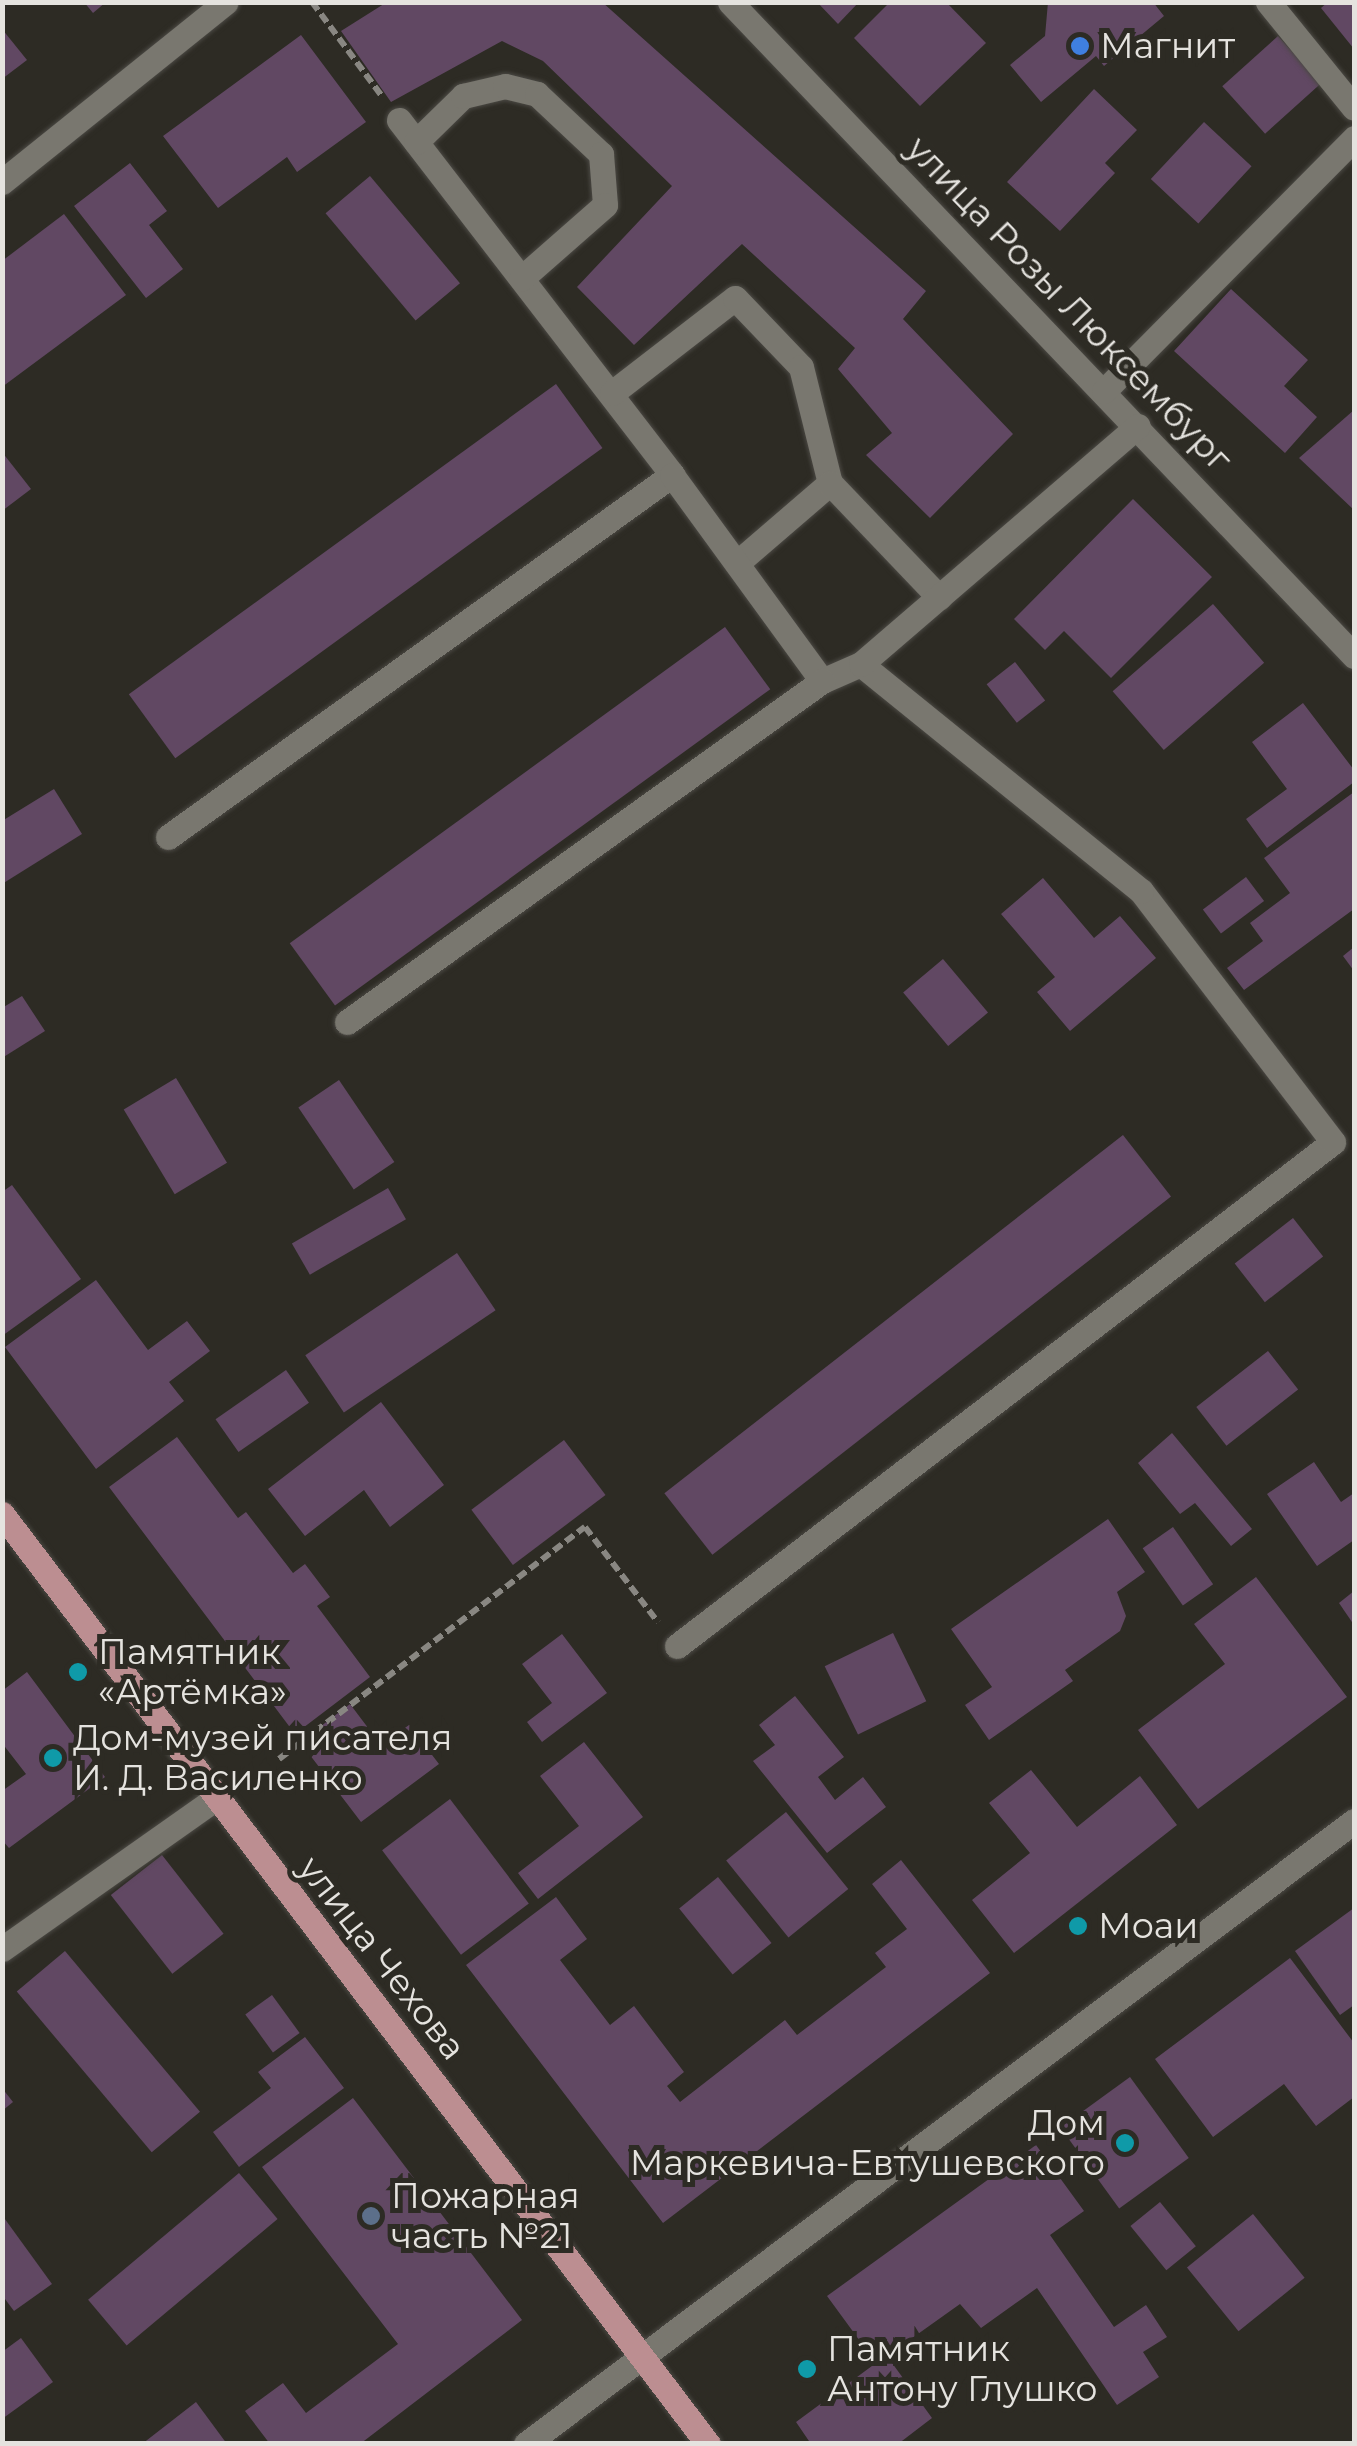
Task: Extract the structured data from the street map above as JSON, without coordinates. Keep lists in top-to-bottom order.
{
  "streets": {
    "main road": ["улица Чехова"],
    "street": ["улица Розы Люксембург"]
  },
  "places": [
    "Магнит",
    "Памятник «Артёмка»",
    "Дом-музей писателя И. Д. Василенко",
    "Моаи",
    "Дом Маркевича-Евтушевского",
    "Пожарная часть №21",
    "Памятник Антону Глушко"
  ]
}
